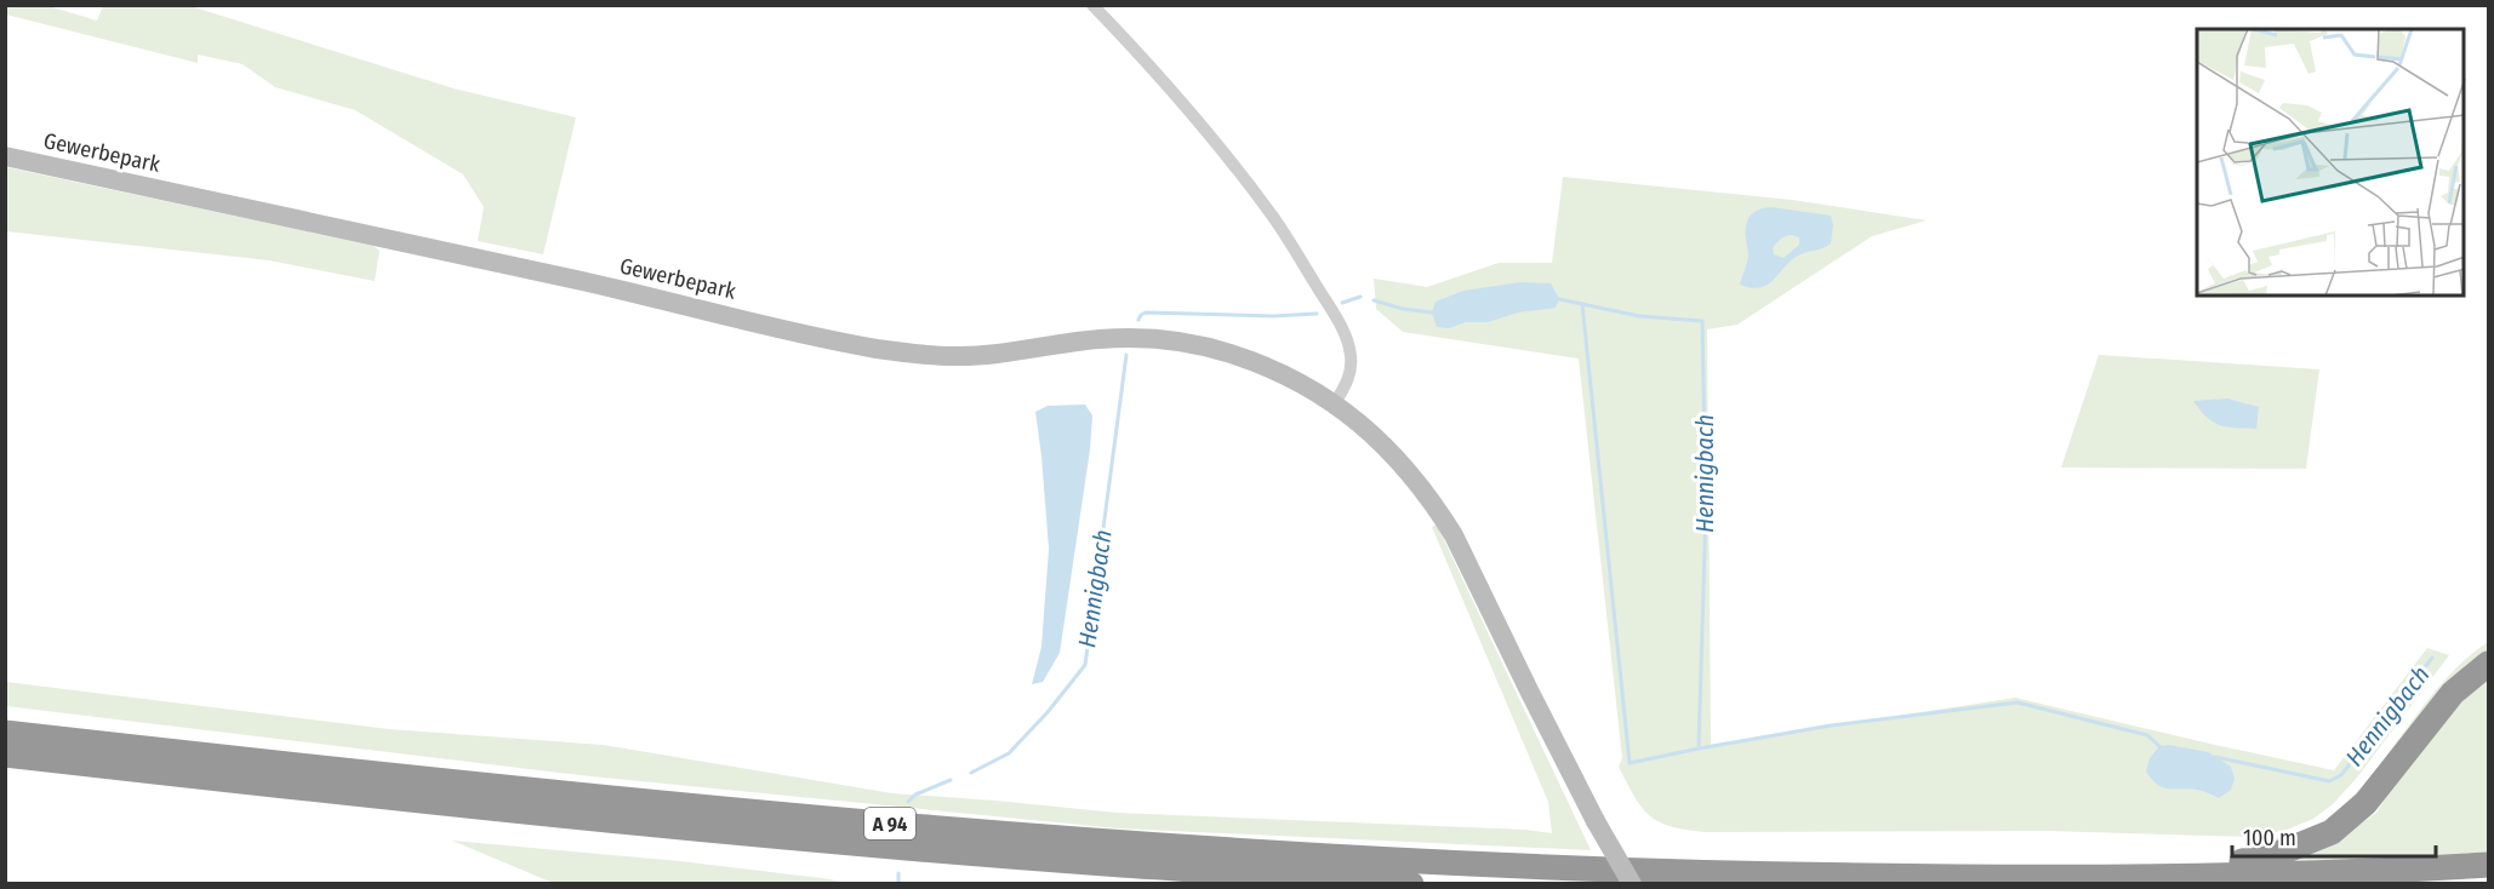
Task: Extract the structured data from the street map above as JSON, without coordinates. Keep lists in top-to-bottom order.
{
  "streets": {
    "highway": ["A 94"],
    "street": ["Gewerbepark"]
  },
  "water": ["Hennigbach"],
  "scale_bar": "100 m"
}
